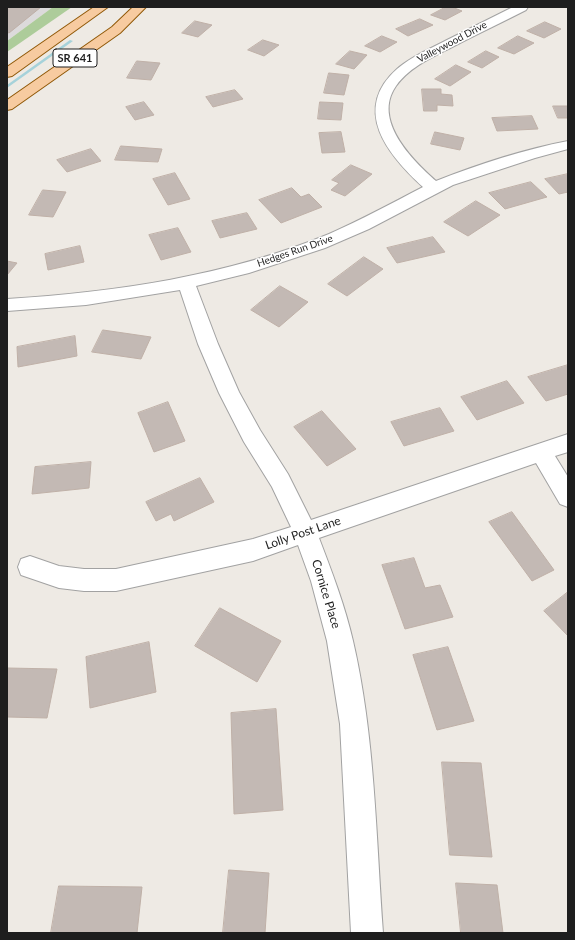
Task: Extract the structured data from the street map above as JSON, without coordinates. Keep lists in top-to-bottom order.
{
  "streets": {
    "main road": ["SR 641"],
    "street": [
      "Valleywood Drive",
      "Hedges Run Drive",
      "Lolly Post Lane",
      "Cornice Place"
    ]
  },
  "crossings": [
    ["Valleywood Drive", "Hedges Run Drive"],
    ["Hedges Run Drive", "Cornice Place"],
    ["Lolly Post Lane", "Cornice Place"]
  ]
}
